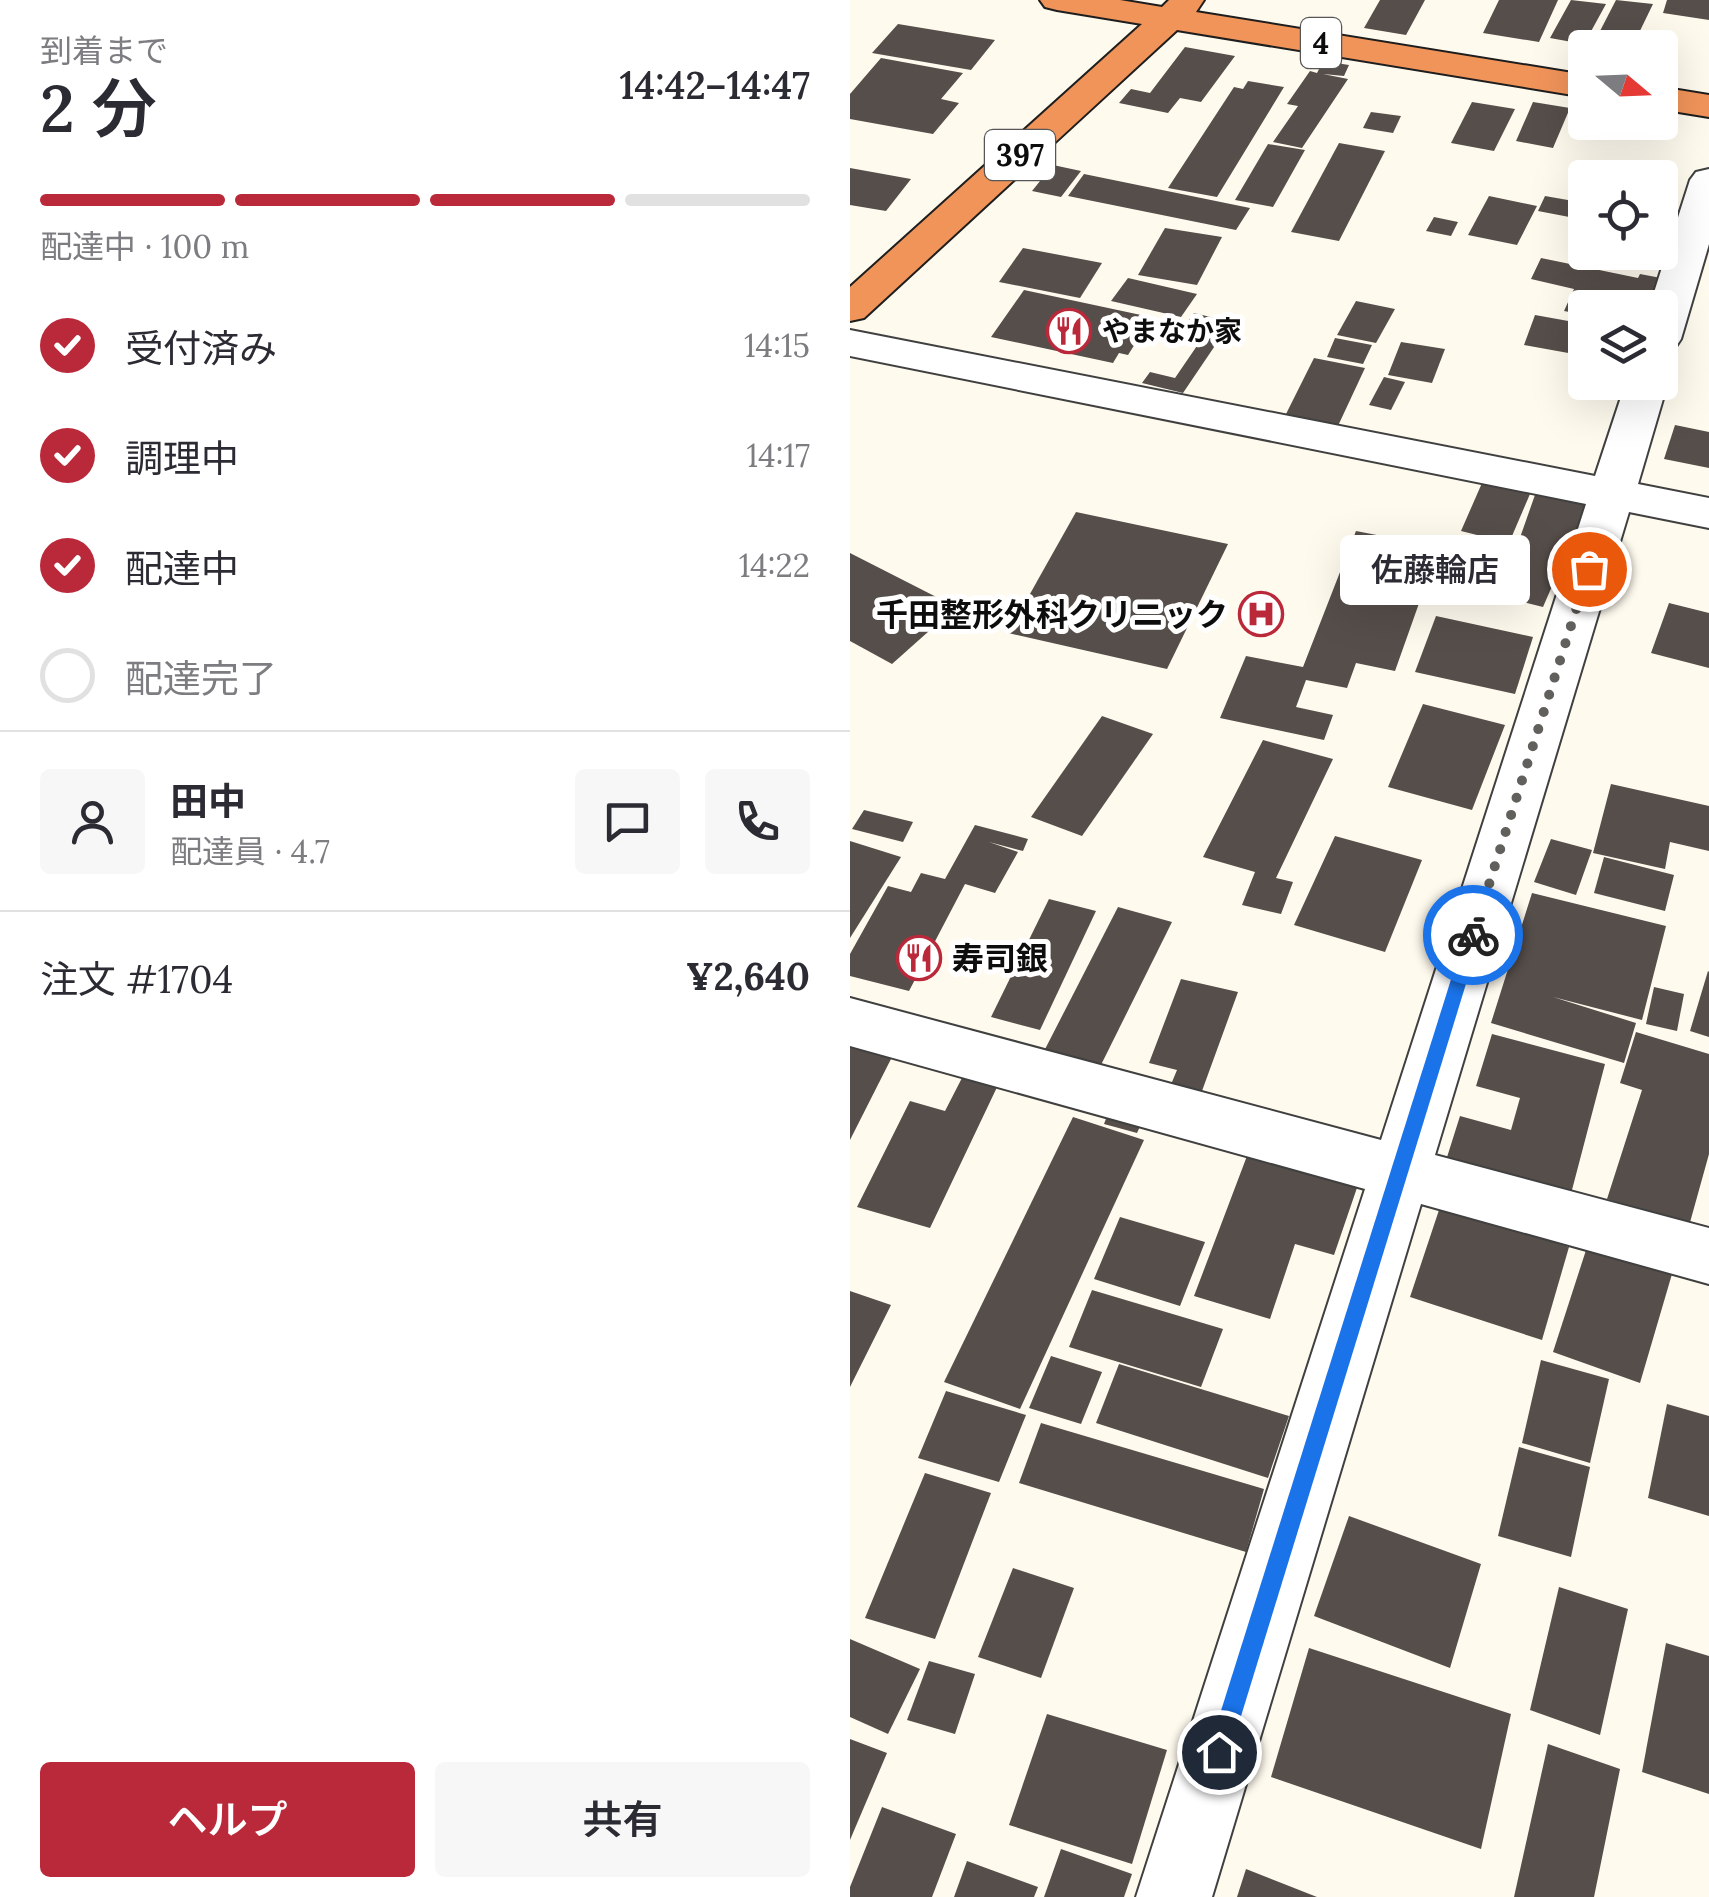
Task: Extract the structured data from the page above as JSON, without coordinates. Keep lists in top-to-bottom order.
{
  "streets": {
    "highway": ["4", "397"]
  },
  "crossings": [
    ["4", "397"]
  ],
  "places": {
    "restaurant": ["やまなか家", "寿司銀"],
    "other": ["佐藤輪店"],
    "hospital": ["千田整形外科クリニック"]
  },
  "north": "right",
  "page": {
    "heading": ["2 分", "到着まで", "14:42–14:47"],
    "panel": [
      "田中",
      "配達員 · 4.7",
      "注文 #1704",
      "¥2,640"
    ],
    "bar": "配達中 · 100 m",
    "list": [
      ["受付済み", "14:15"],
      ["調理中", "14:17"],
      ["配達中", "14:22"],
      "配達完了"
    ],
    "bubble": "佐藤輪店",
    "buttons": ["ヘルプ", "共有"]
  }
}
